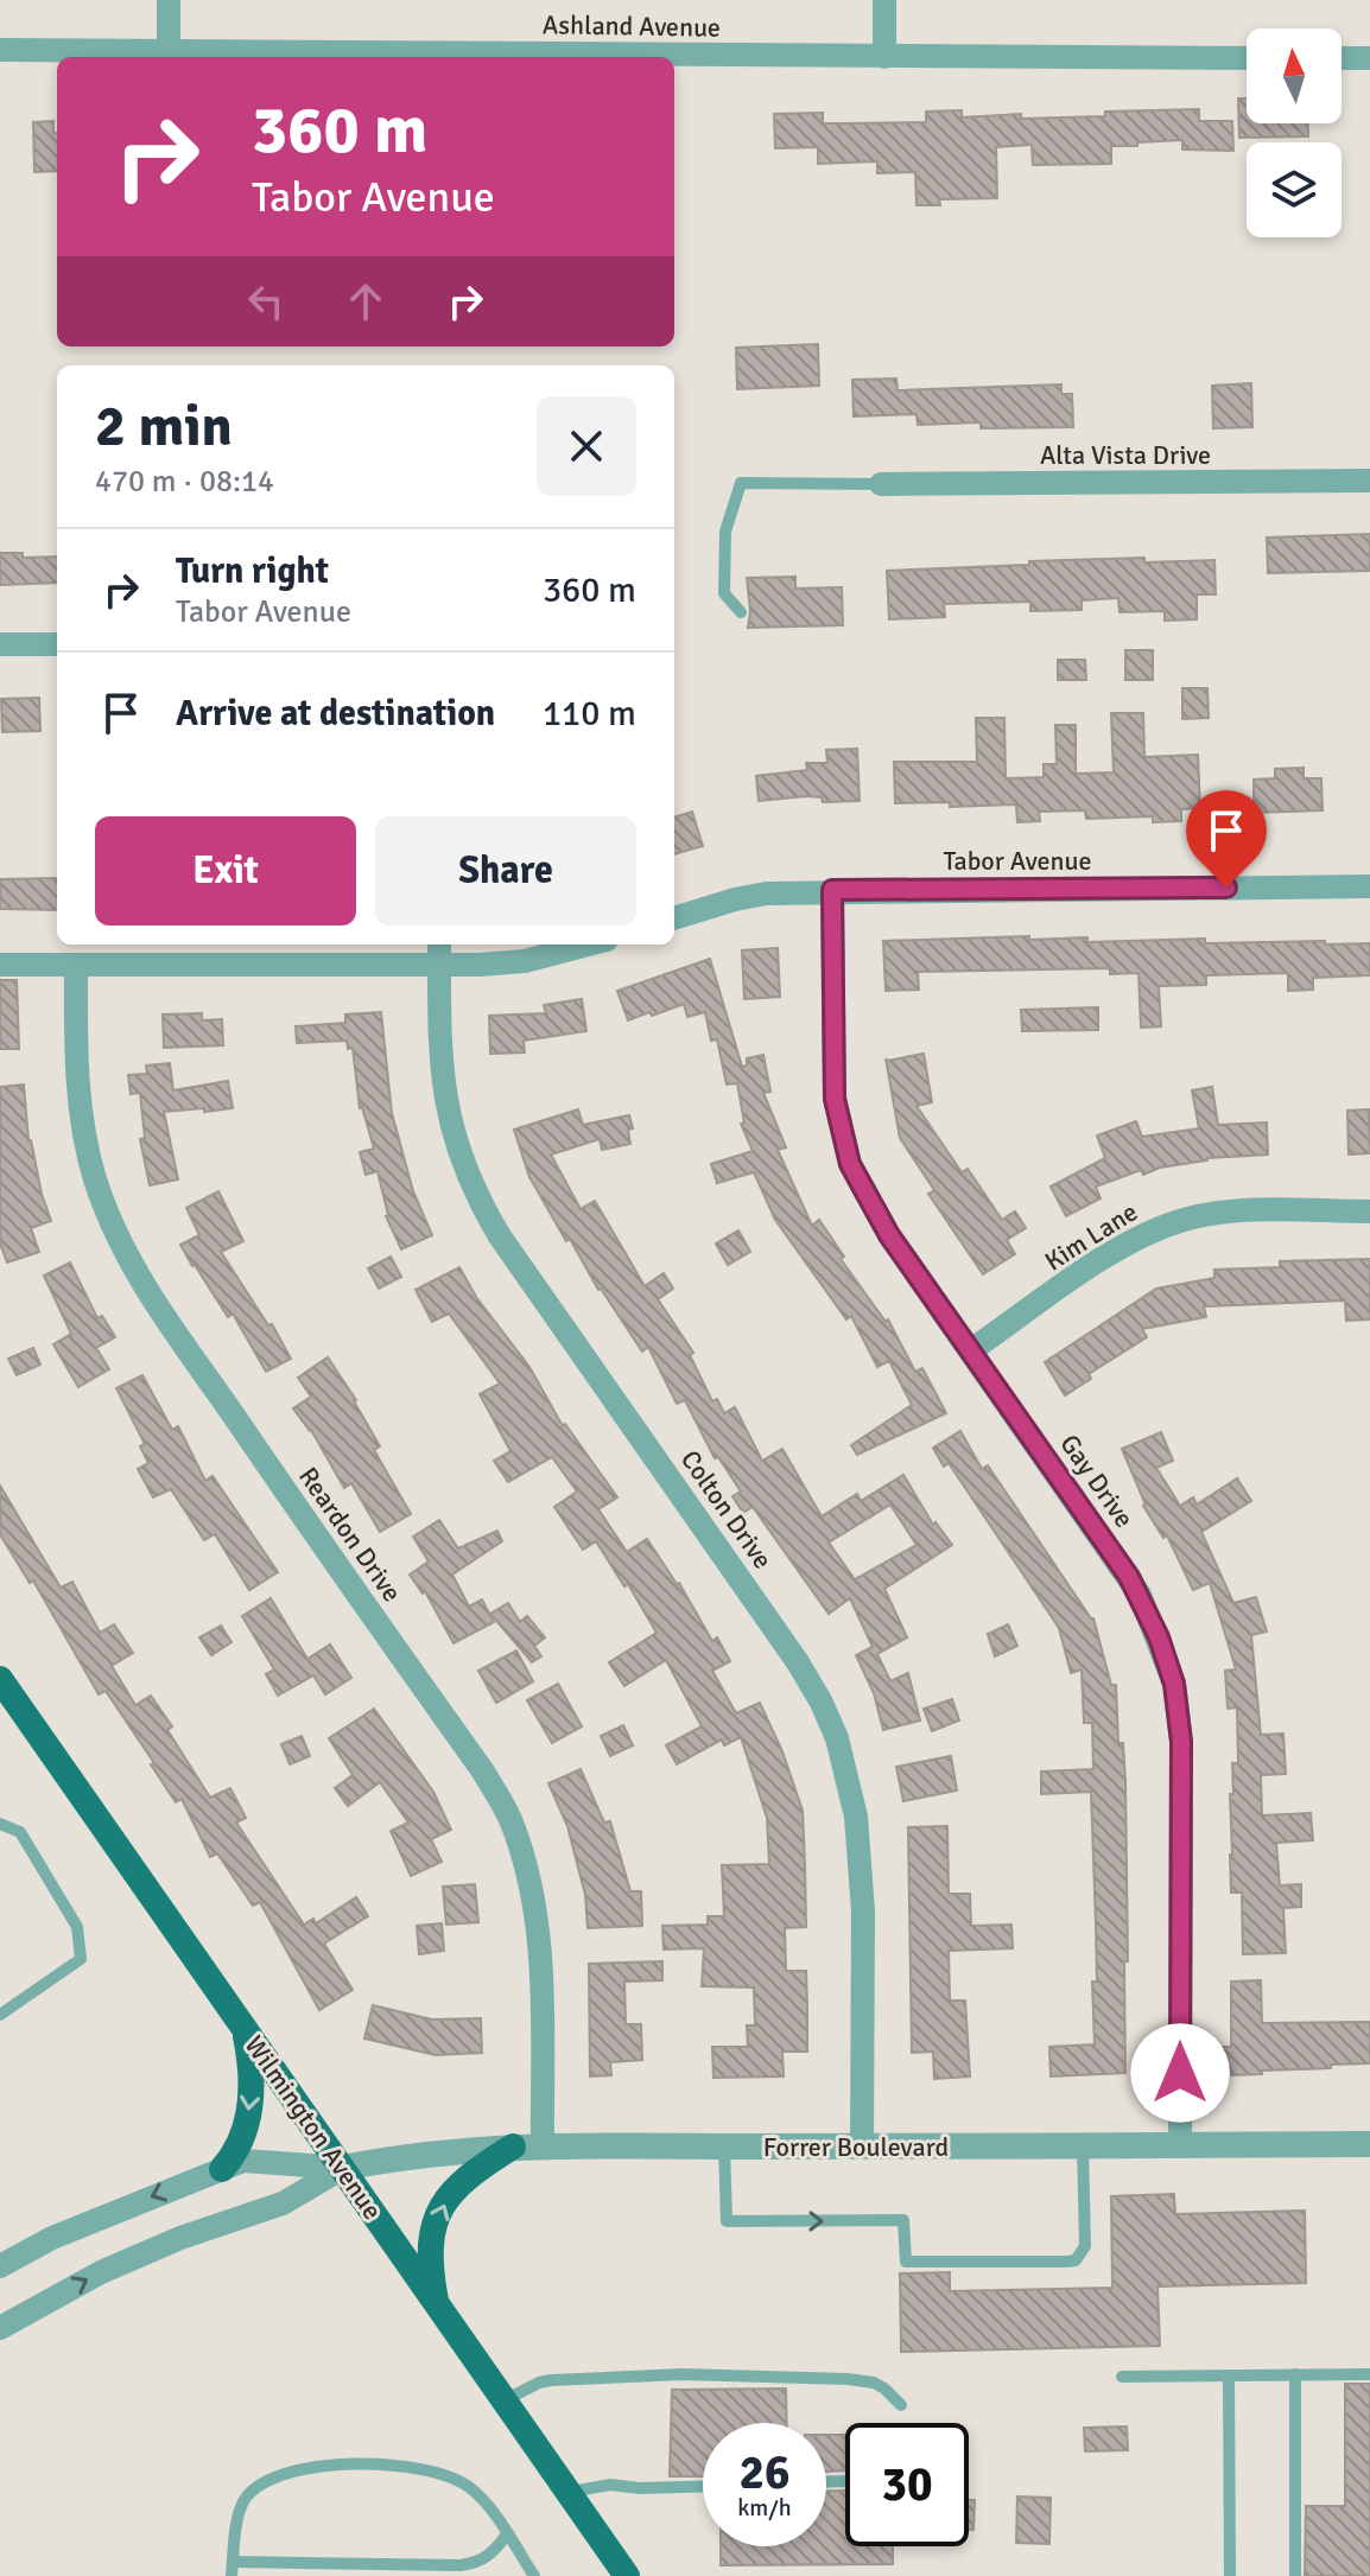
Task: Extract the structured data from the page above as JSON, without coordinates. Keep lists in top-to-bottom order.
{
  "streets": {
    "main road": ["Wilmington Avenue"],
    "street": [
      "Ashland Avenue",
      "Alta Vista Drive",
      "Tabor Avenue",
      "Kim Lane",
      "Gay Drive",
      "Colton Drive",
      "Reardon Drive",
      "Forrer Boulevard"
    ]
  },
  "crossings": [
    ["Tabor Avenue", "Gay Drive"],
    ["Kim Lane", "Gay Drive"],
    ["Gay Drive", "Forrer Boulevard"],
    ["Colton Drive", "Forrer Boulevard"],
    ["Reardon Drive", "Forrer Boulevard"],
    ["Wilmington Avenue", "Forrer Boulevard"]
  ],
  "north": "top",
  "page": {
    "turn": ["360 m", "Tabor Avenue"],
    "heading": ["2 min", "470 m · 08:14"],
    "list": [
      {
        "name": "Turn right",
        "note": "Tabor Avenue",
        "value": "360 m"
      },
      {
        "name": "Arrive at destination",
        "value": "110 m"
      }
    ],
    "buttons": ["Exit", "Share"],
    "speed": "26 km/h",
    "limit": "30"
  }
}
